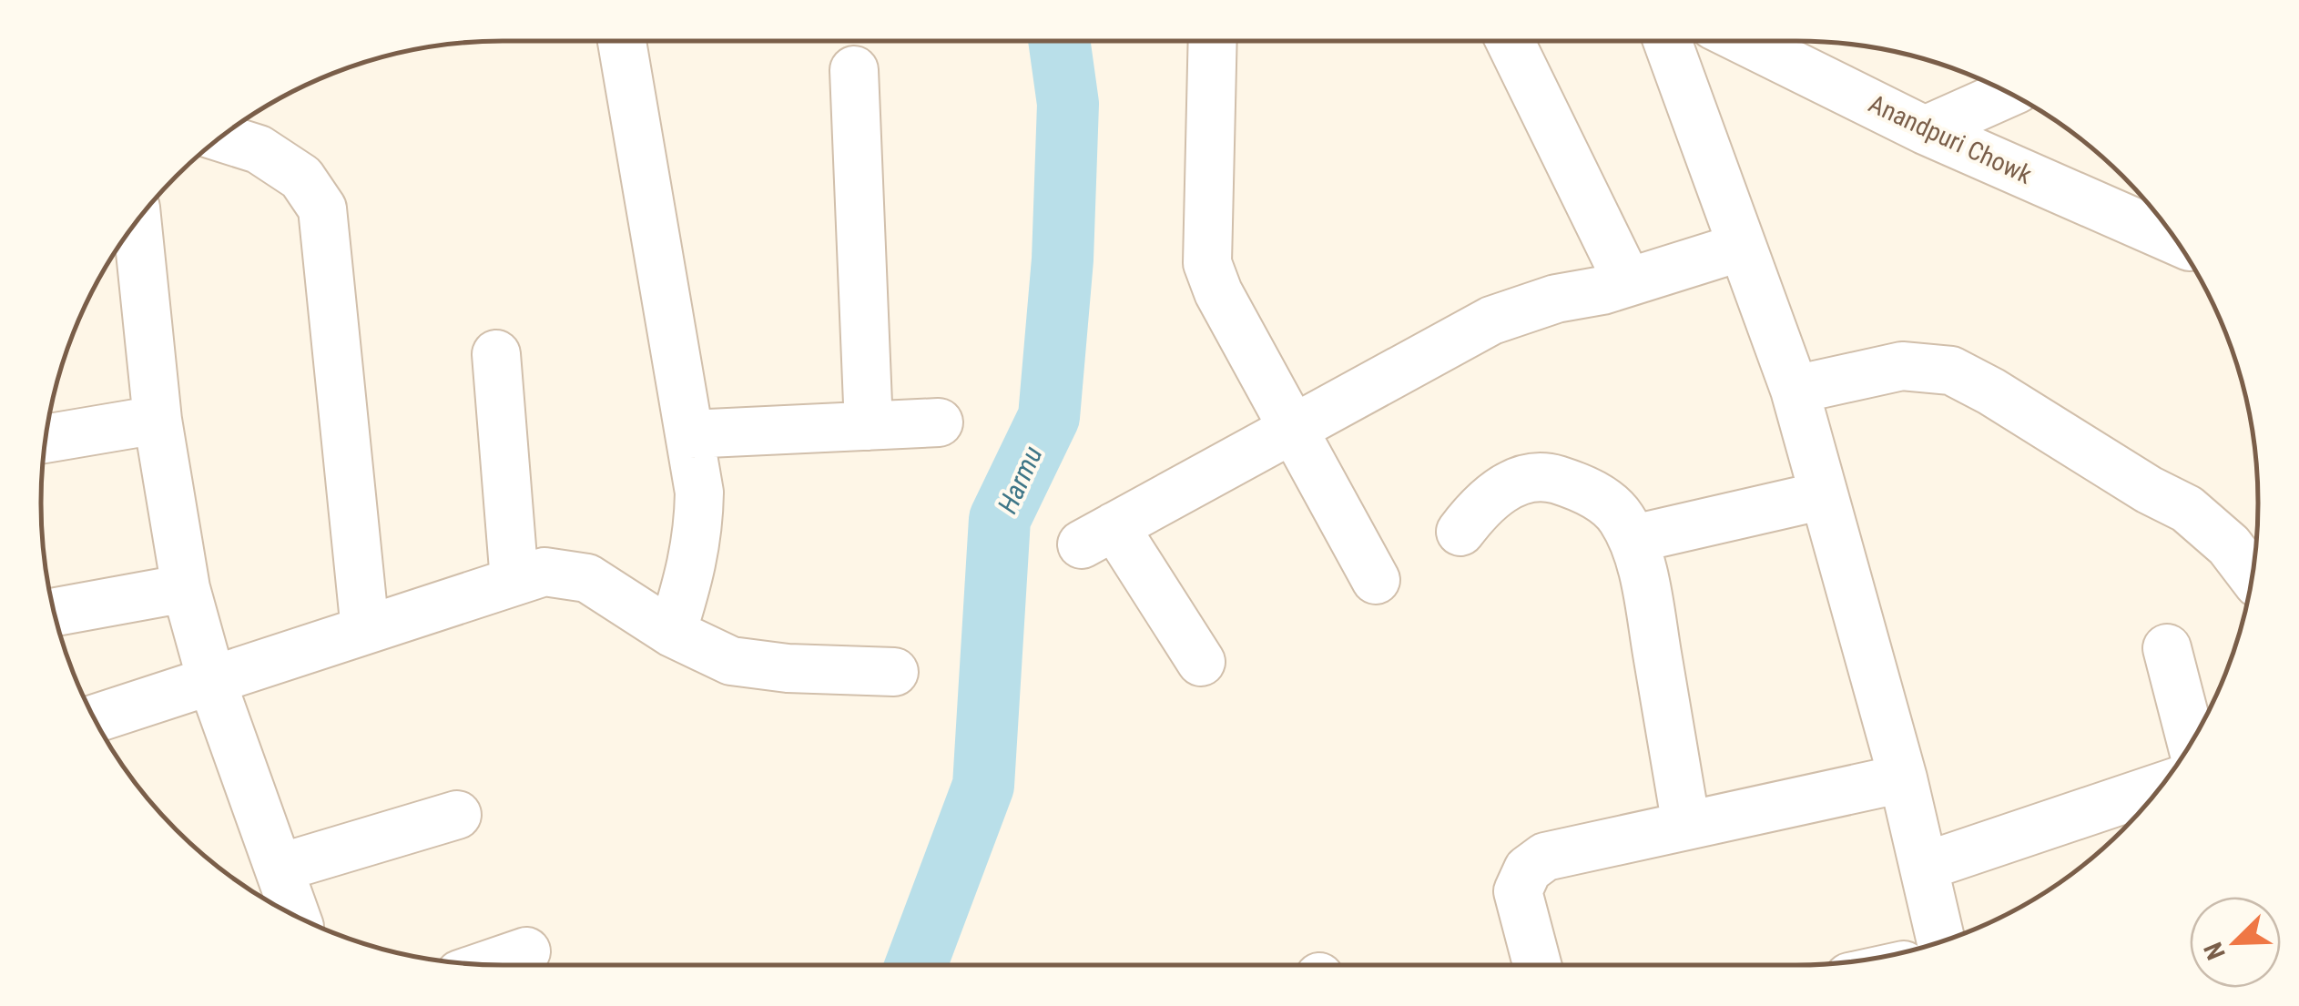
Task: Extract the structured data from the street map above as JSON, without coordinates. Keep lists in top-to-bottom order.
{
  "streets": {
    "street": ["Anandpuri Chowk"]
  },
  "water": ["Harmu"],
  "north": "bottom left"
}
